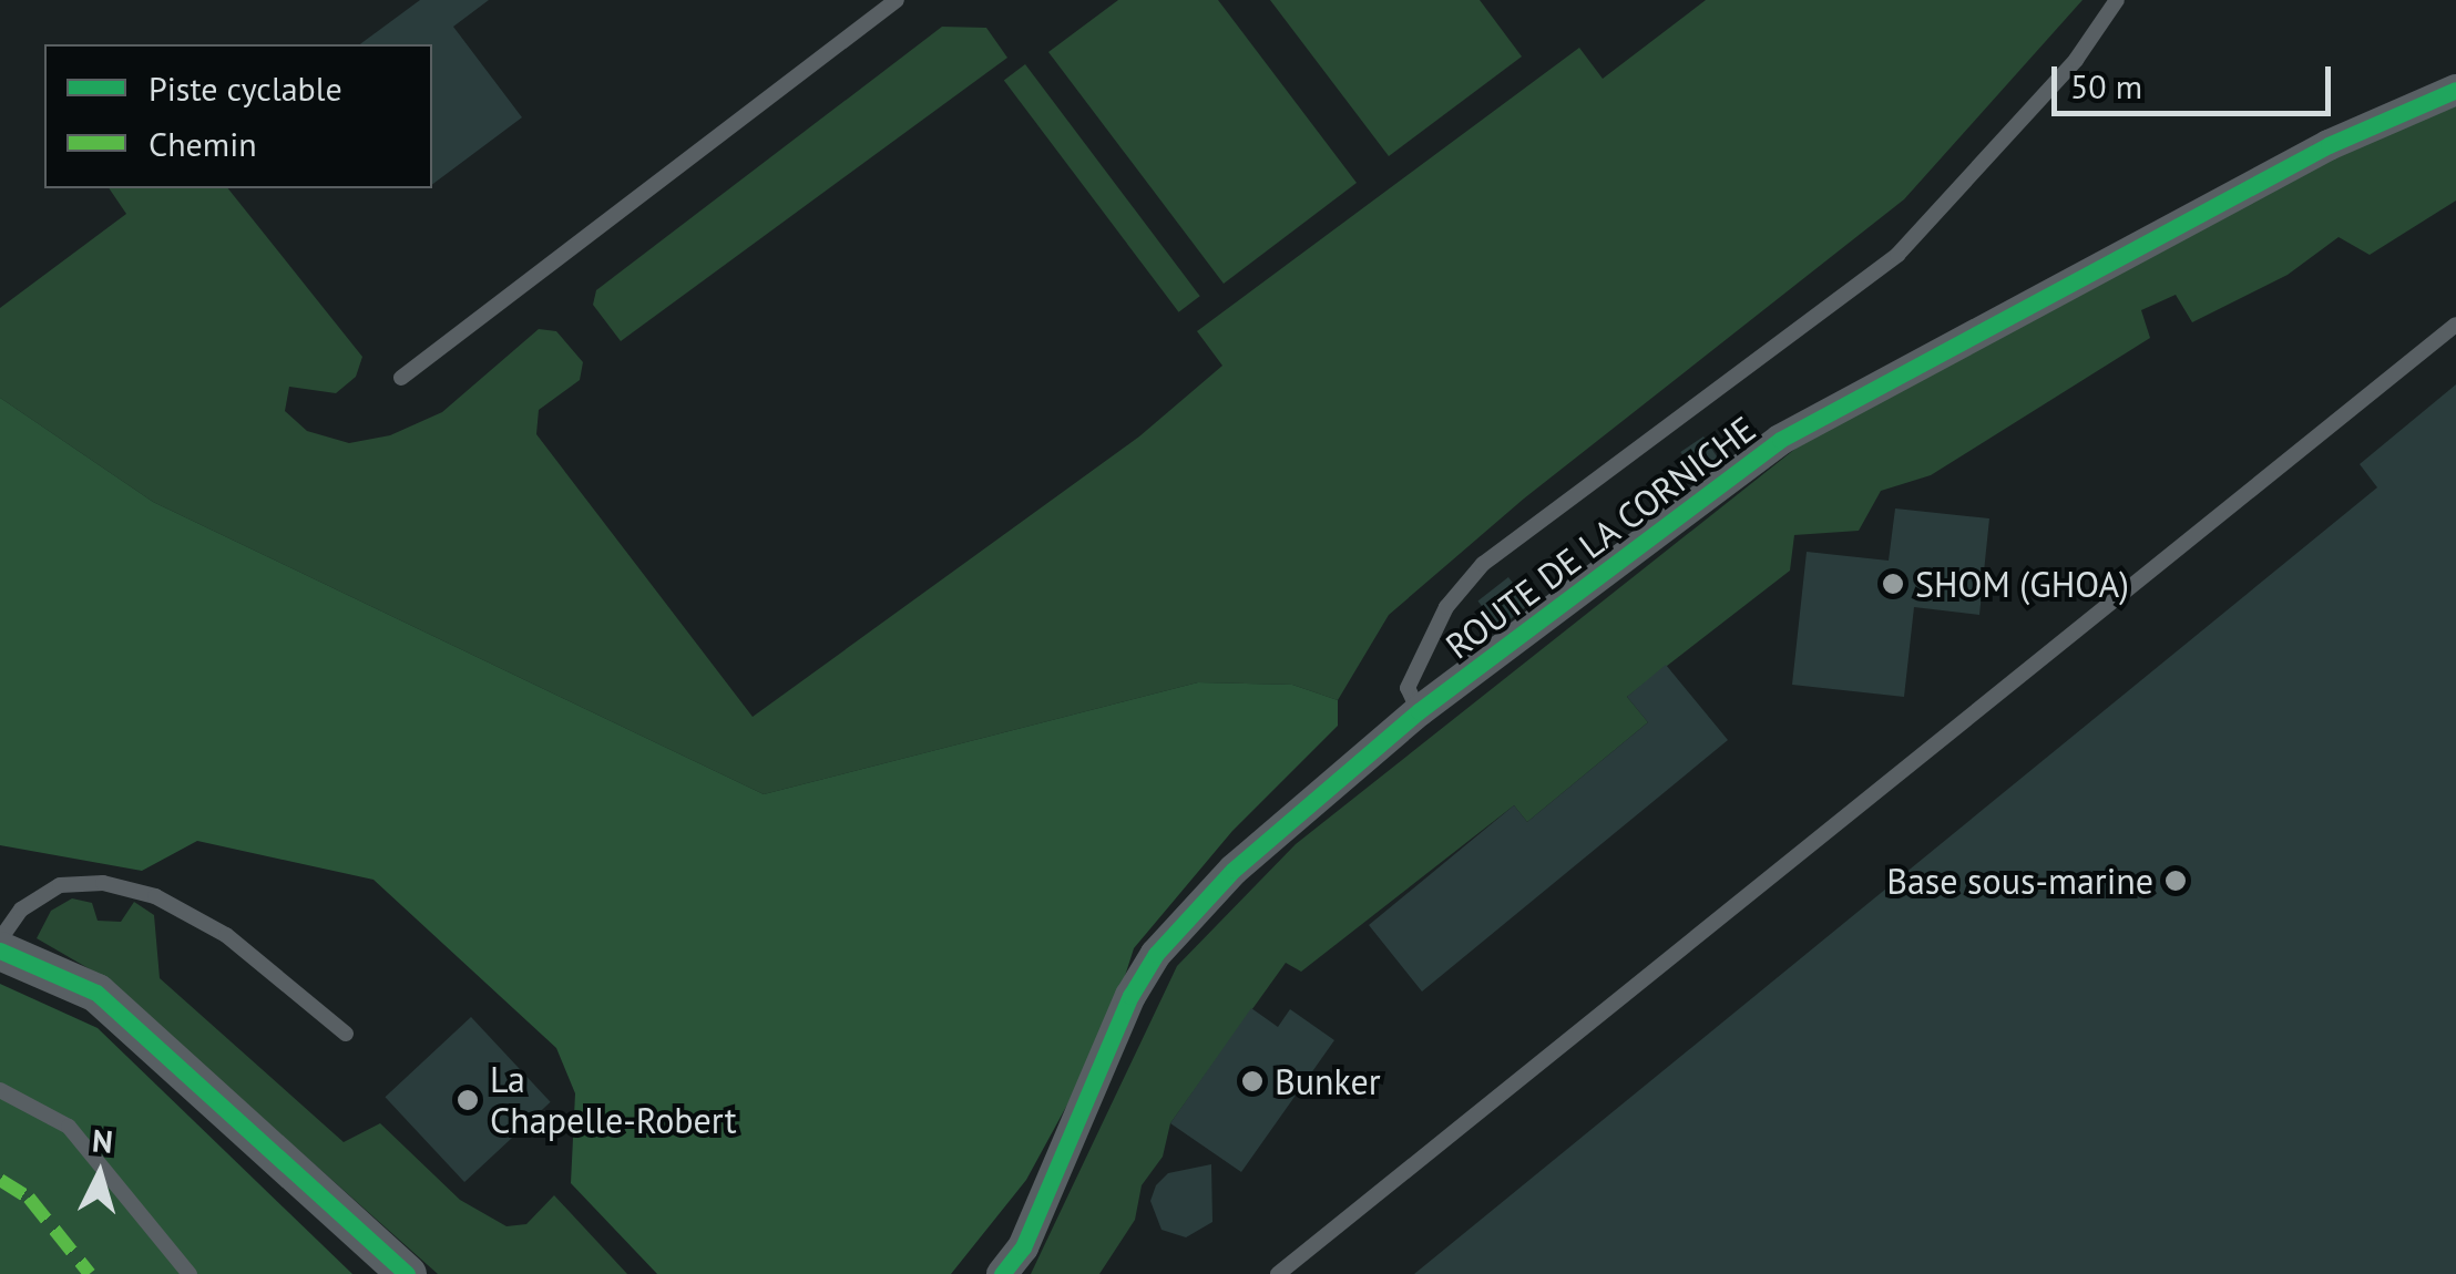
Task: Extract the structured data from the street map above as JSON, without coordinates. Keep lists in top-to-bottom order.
{
  "streets": {
    "street": ["ROUTE DE LA CORNICHE"]
  },
  "places": [
    "SHOM (GHOA)",
    "Base sous-marine",
    "Bunker",
    "La Chapelle-Robert"
  ],
  "legend": ["Piste cyclable", "Chemin"],
  "scale_bar": "50 m",
  "north": "top"
}
